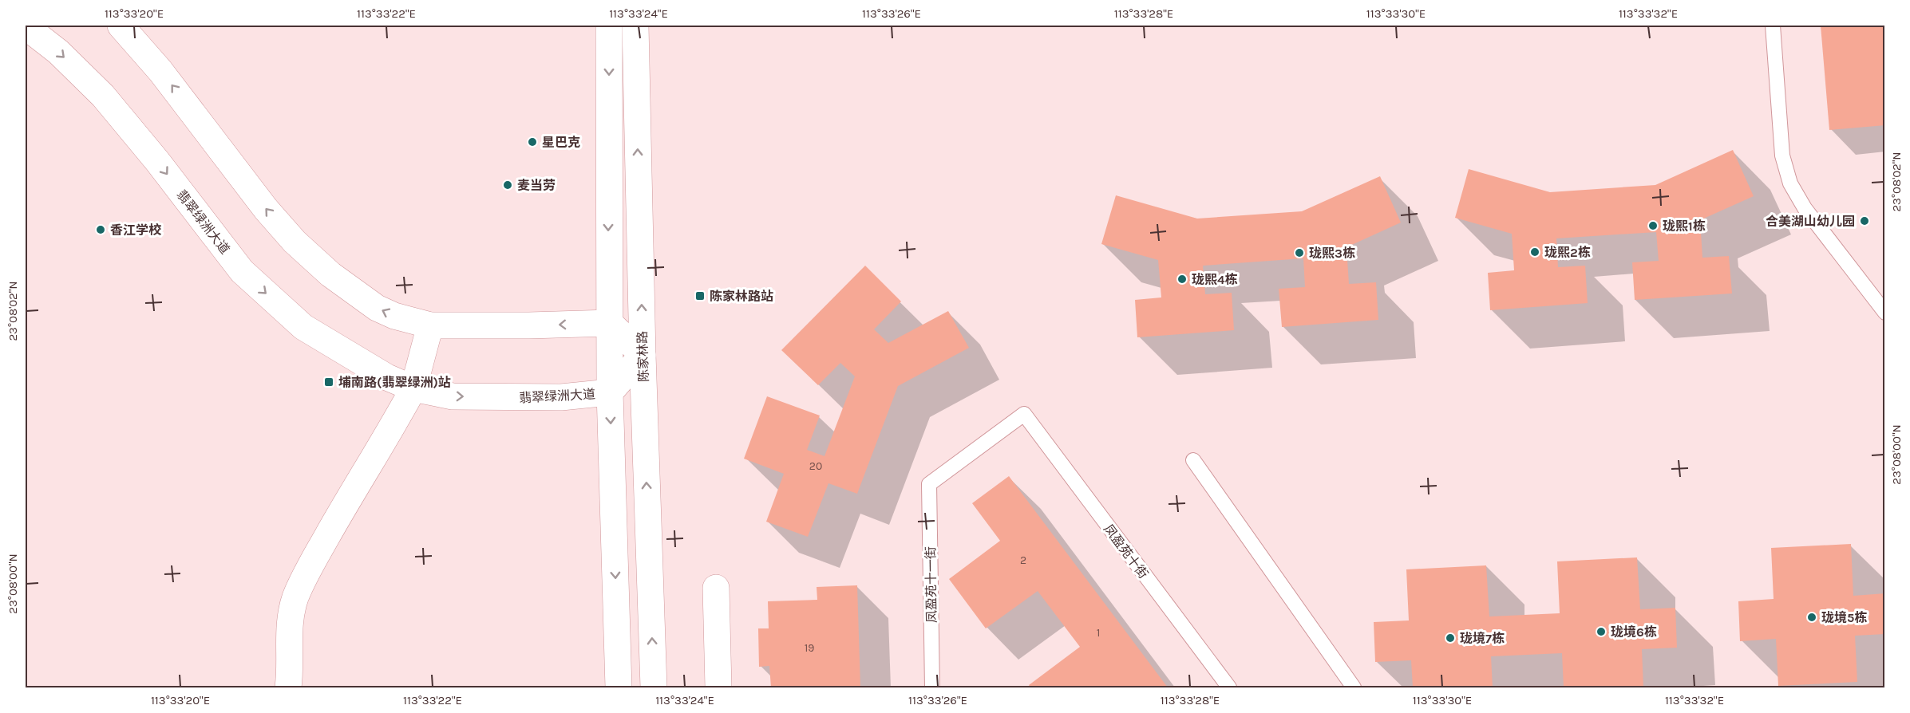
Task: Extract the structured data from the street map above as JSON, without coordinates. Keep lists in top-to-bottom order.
{
  "streets": {
    "street": ["翡翠绿洲大道", "陈家林路"],
    "lane": ["凤盈苑十街", "凤盈苑十一街"]
  },
  "crossings": [
    ["翡翠绿洲大道", "陈家林路"],
    ["凤盈苑十街", "凤盈苑十一街"]
  ],
  "places": {
    "other": [
      "星巴克",
      "麦当劳",
      "合美湖山幼儿园",
      "珑熙1栋",
      "香江学校",
      "珑熙2栋",
      "珑熙3栋",
      "珑熙4栋",
      "珑境5栋",
      "珑境6栋",
      "珑境7栋"
    ],
    "transit": ["陈家林路站", "埔南路(翡翠绿洲)站"]
  },
  "house_numbers": [
    "20",
    "2",
    "1",
    "19"
  ],
  "coordinates": [
    "113°33'20\"E",
    "113°33'22\"E",
    "113°33'24\"E",
    "113°33'26\"E",
    "113°33'28\"E",
    "113°33'30\"E",
    "113°33'32\"E",
    "23°08'02\"N",
    "23°08'00\"N"
  ]
}
